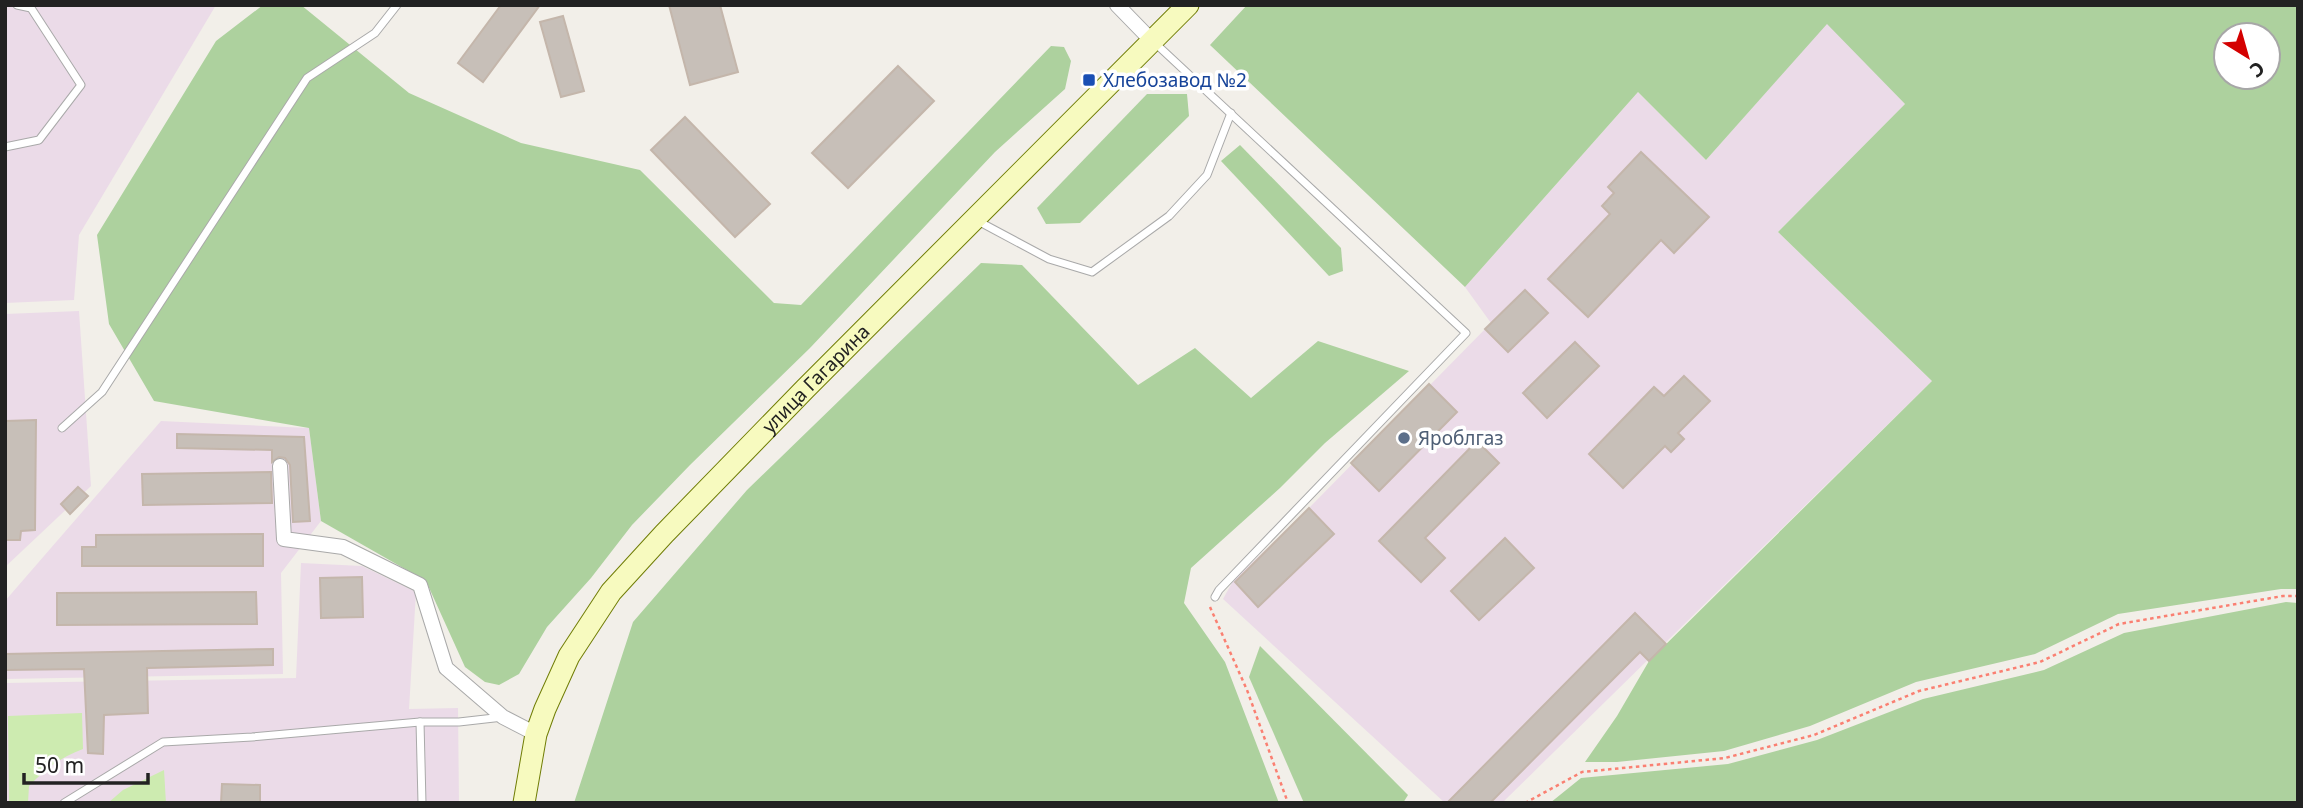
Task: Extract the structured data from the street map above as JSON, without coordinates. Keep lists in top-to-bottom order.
{
  "streets": {
    "main road": ["улица Гагарина"]
  },
  "places": {
    "transit": ["Хлебозавод №2"],
    "other": ["Яроблгаз"]
  },
  "scale_bar": "50 m",
  "north": "bottom right"
}
